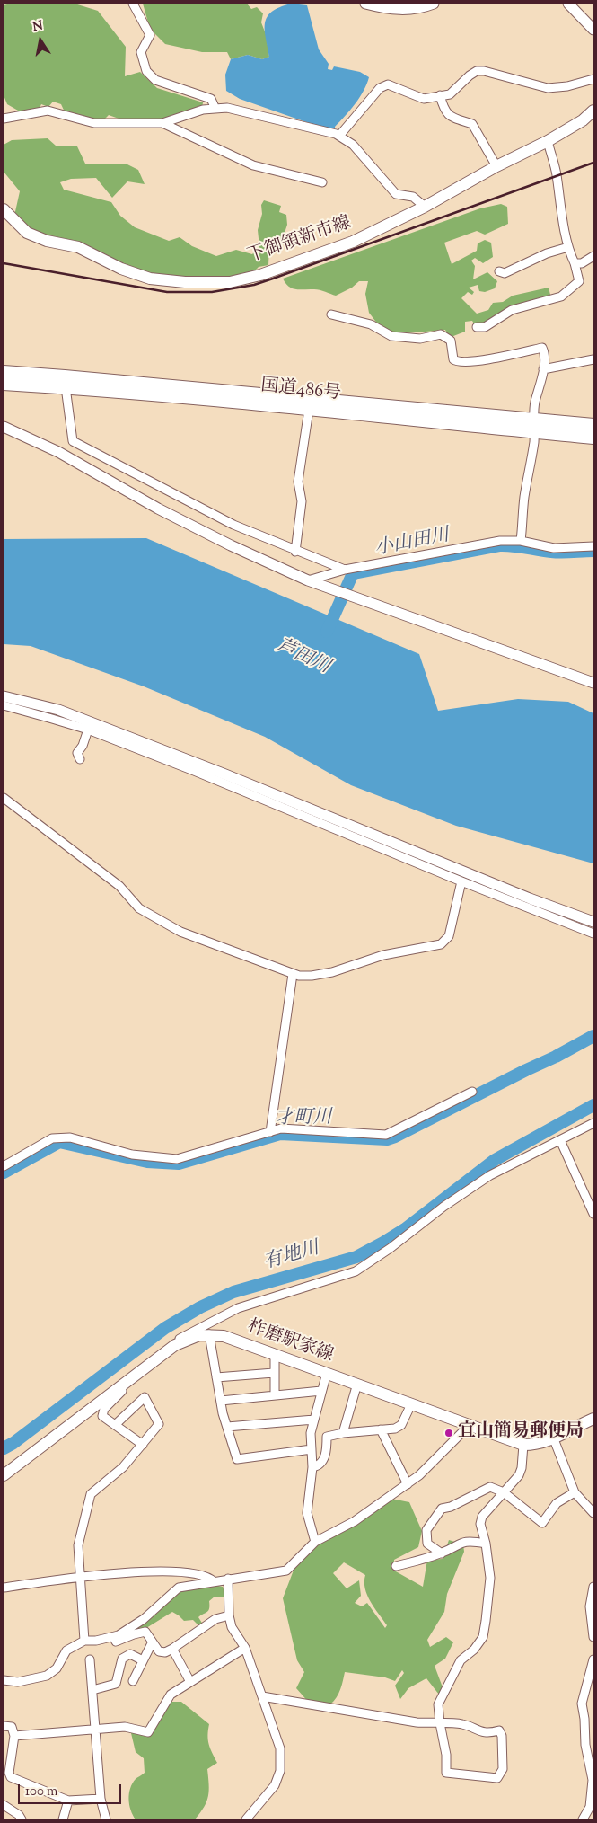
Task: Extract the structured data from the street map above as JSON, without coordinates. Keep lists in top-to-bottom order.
{
  "streets": {
    "highway": ["国道486号"],
    "main road": ["下御領新市線", "柞磨駅家線"]
  },
  "water": [
    "小山田川",
    "芦田川",
    "才町川",
    "有地川"
  ],
  "places": ["宜山簡易郵便局"],
  "scale_bar": "100 m",
  "north": "top"
}
